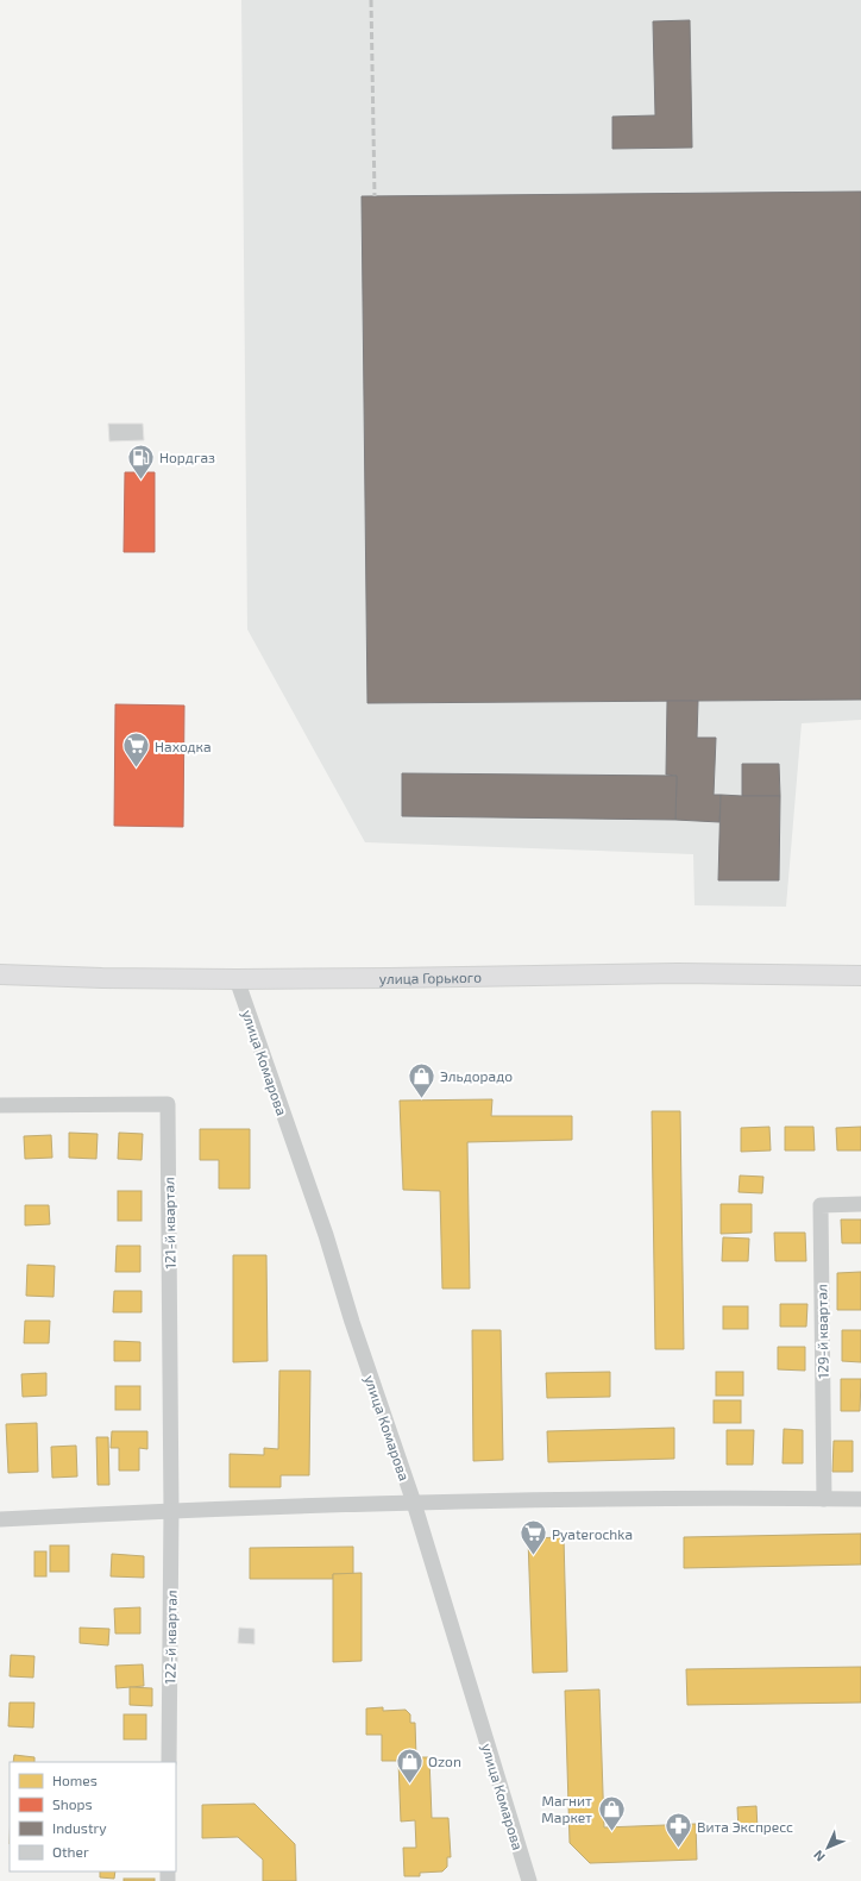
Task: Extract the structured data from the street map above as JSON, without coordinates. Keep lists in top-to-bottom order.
{
  "streets": {
    "main road": ["улица Горького"],
    "street": [
      "улица Комарова",
      "121-й квартал",
      "129-й квартал",
      "122-й квартал"
    ]
  },
  "crossings": [
    ["улица Горького", "улица Комарова"],
    ["121-й квартал", "122-й квартал"]
  ],
  "places": {
    "fuel station": ["Нордгаз"],
    "supermarket": ["Находка", "Pyaterochka"],
    "shop": ["Эльдорадо", "Ozon", "Магнит Маркет"],
    "pharmacy": ["Вита Экспресс"]
  },
  "legend": [
    "Homes",
    "Shops",
    "Industry",
    "Other"
  ],
  "north": "bottom left"
}
